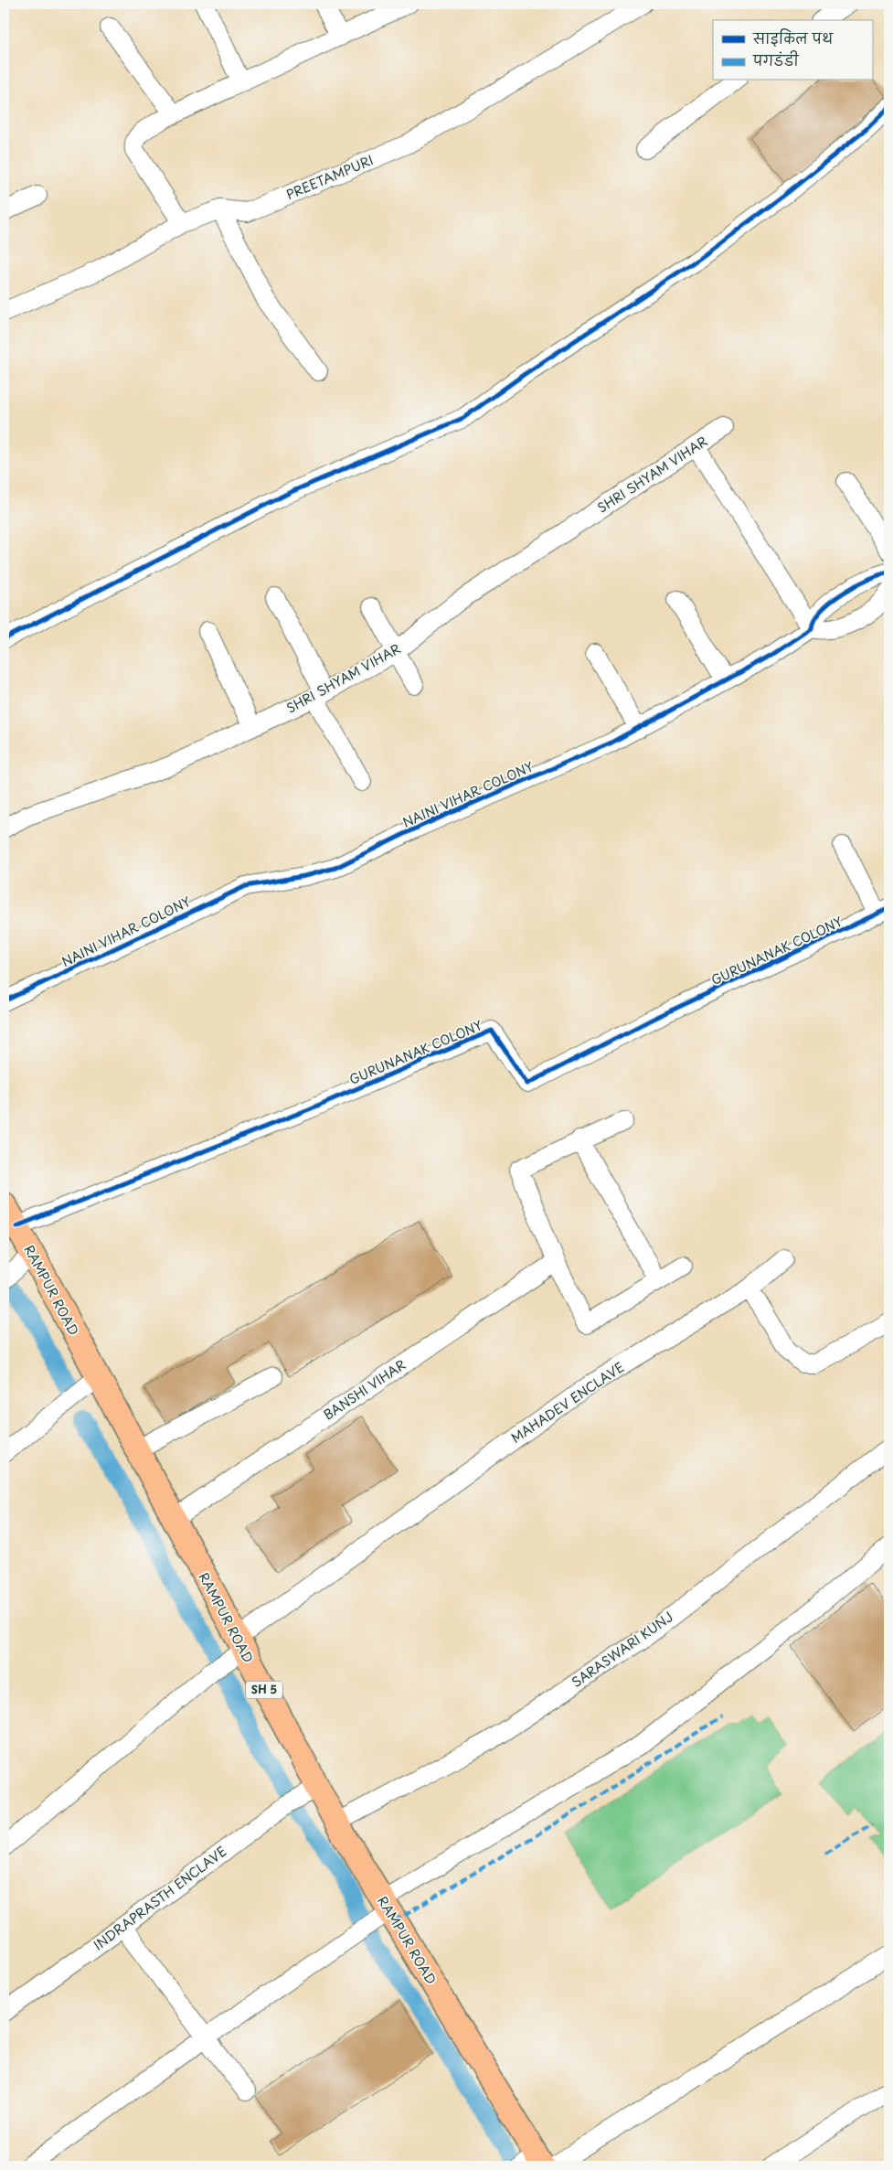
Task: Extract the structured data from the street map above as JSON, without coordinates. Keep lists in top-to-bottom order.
{
  "streets": {
    "main road": ["RAMPUR ROAD", "SH 5"],
    "street": [
      "PREETAMPURI",
      "SHRI SHYAM VIHAR",
      "NAINI VIHAR COLONY",
      "GURUNANAK COLONY",
      "BANSHI VIHAR",
      "MAHADEV ENCLAVE",
      "SARASWARI KUNJ",
      "INDRAPRASTH ENCLAVE"
    ]
  },
  "crossings": [
    ["GURUNANAK COLONY", "RAMPUR ROAD"],
    ["RAMPUR ROAD", "BANSHI VIHAR"],
    ["RAMPUR ROAD", "MAHADEV ENCLAVE"],
    ["RAMPUR ROAD", "SARASWARI KUNJ"],
    ["RAMPUR ROAD", "INDRAPRASTH ENCLAVE"]
  ],
  "legend": ["साइकिल पथ", "पगडंडी"]
}
